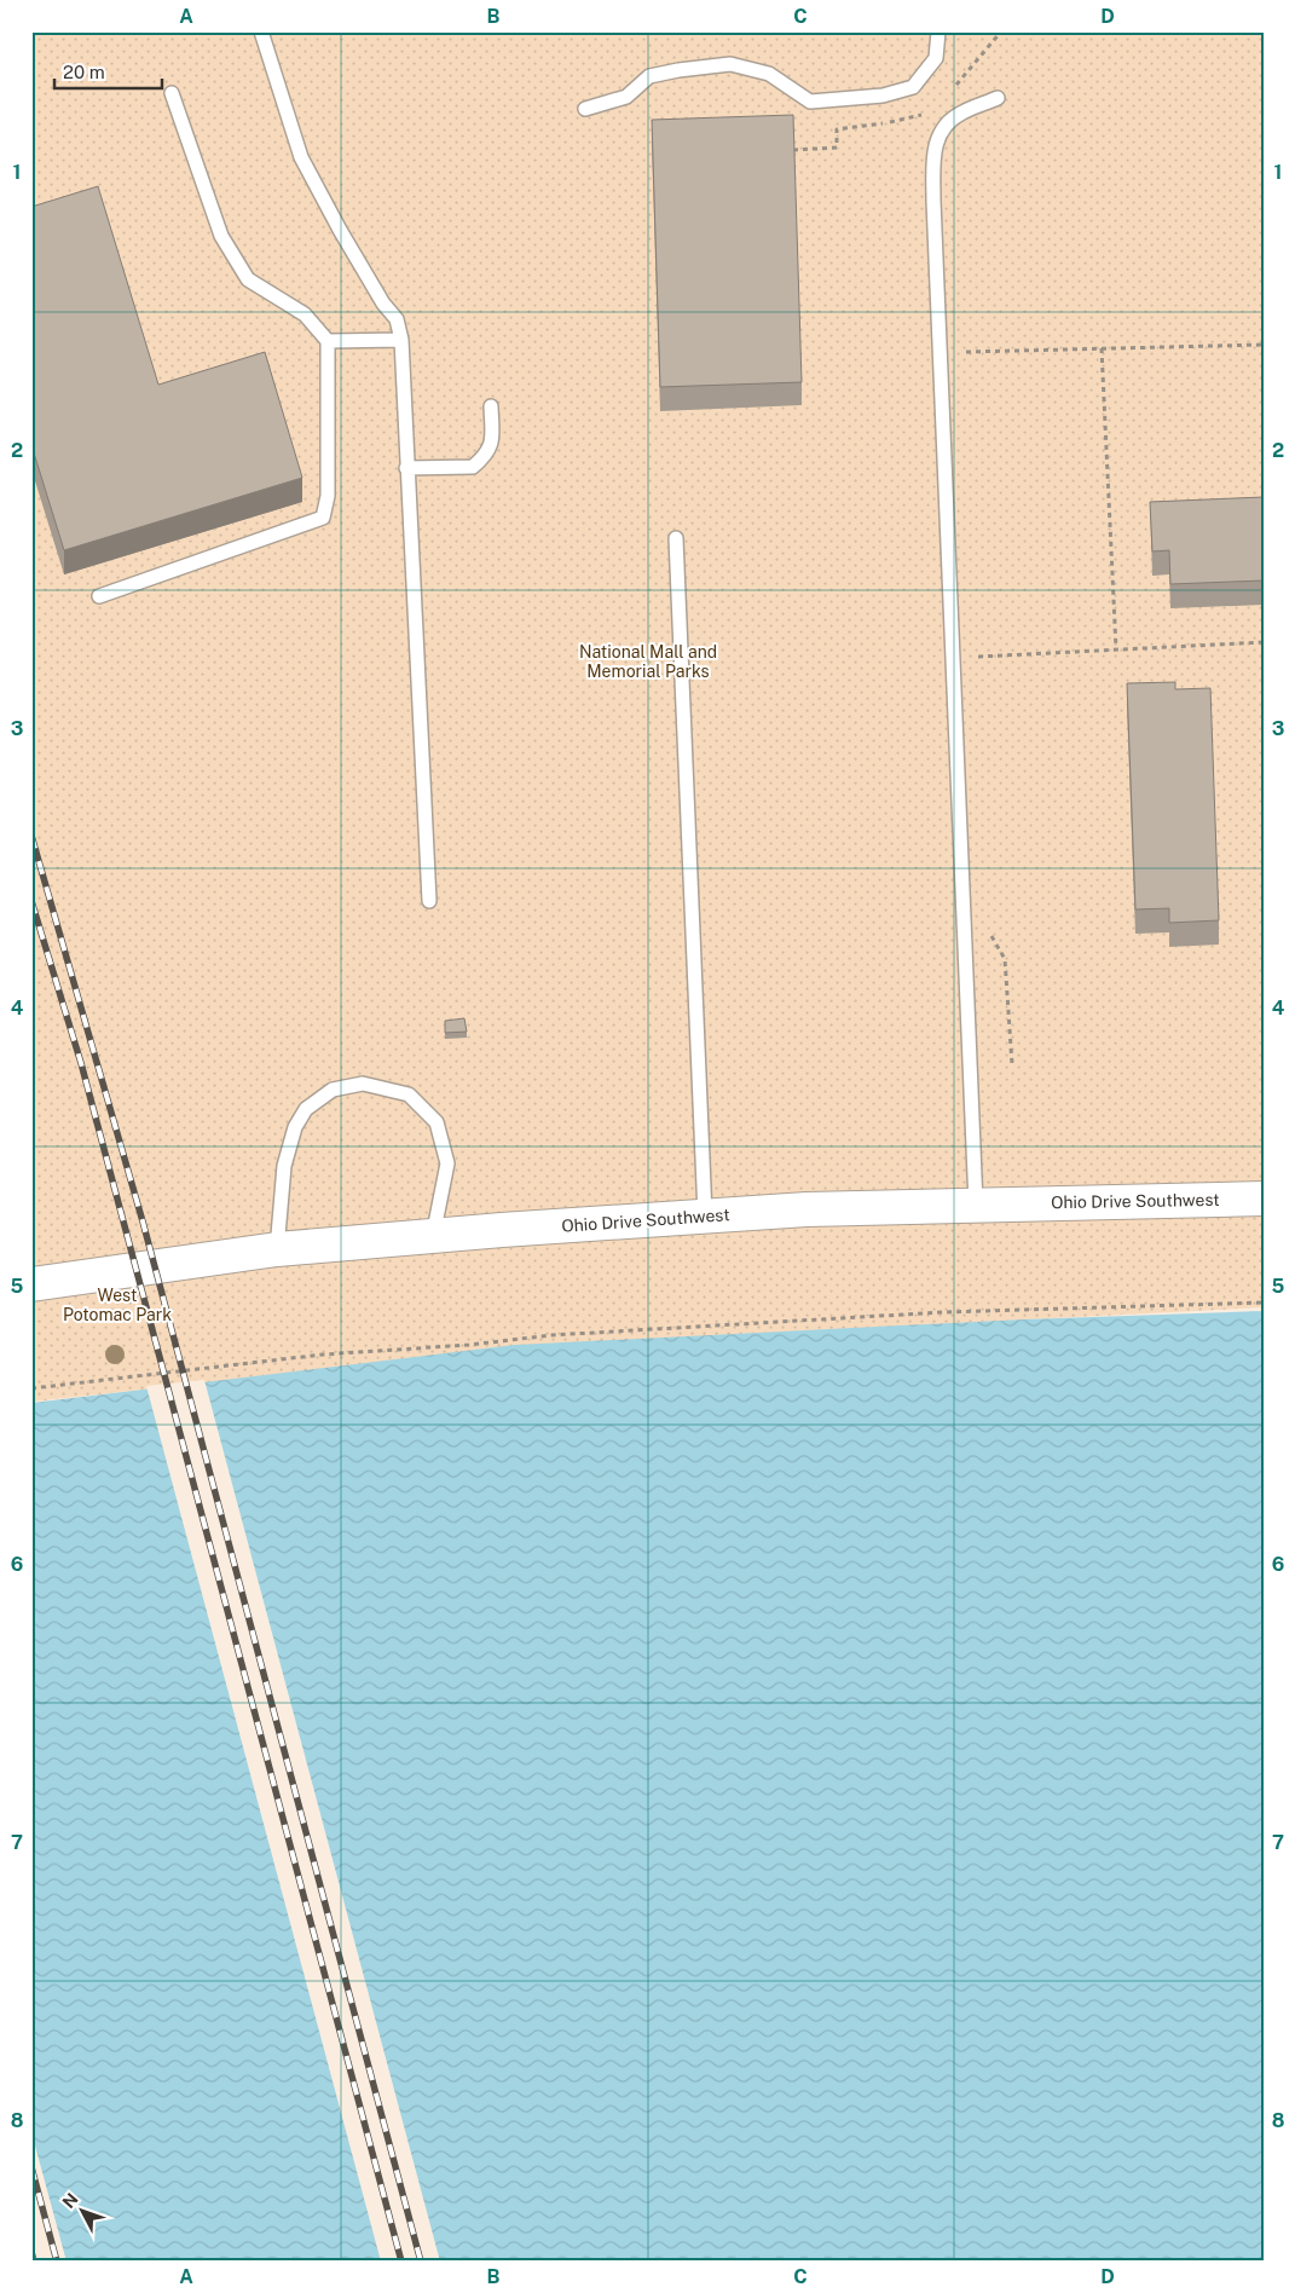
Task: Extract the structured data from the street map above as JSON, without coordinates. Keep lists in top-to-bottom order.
{
  "streets": {
    "street": ["Ohio Drive Southwest"]
  },
  "parks": ["National Mall and Memorial Parks", "West Potomac Park"],
  "scale_bar": "20 m",
  "north": "top left",
  "grid": {
    "columns": [
      "A",
      "B",
      "C",
      "D"
    ],
    "rows": [
      "1",
      "2",
      "3",
      "4",
      "5",
      "6",
      "7",
      "8"
    ]
  }
}
